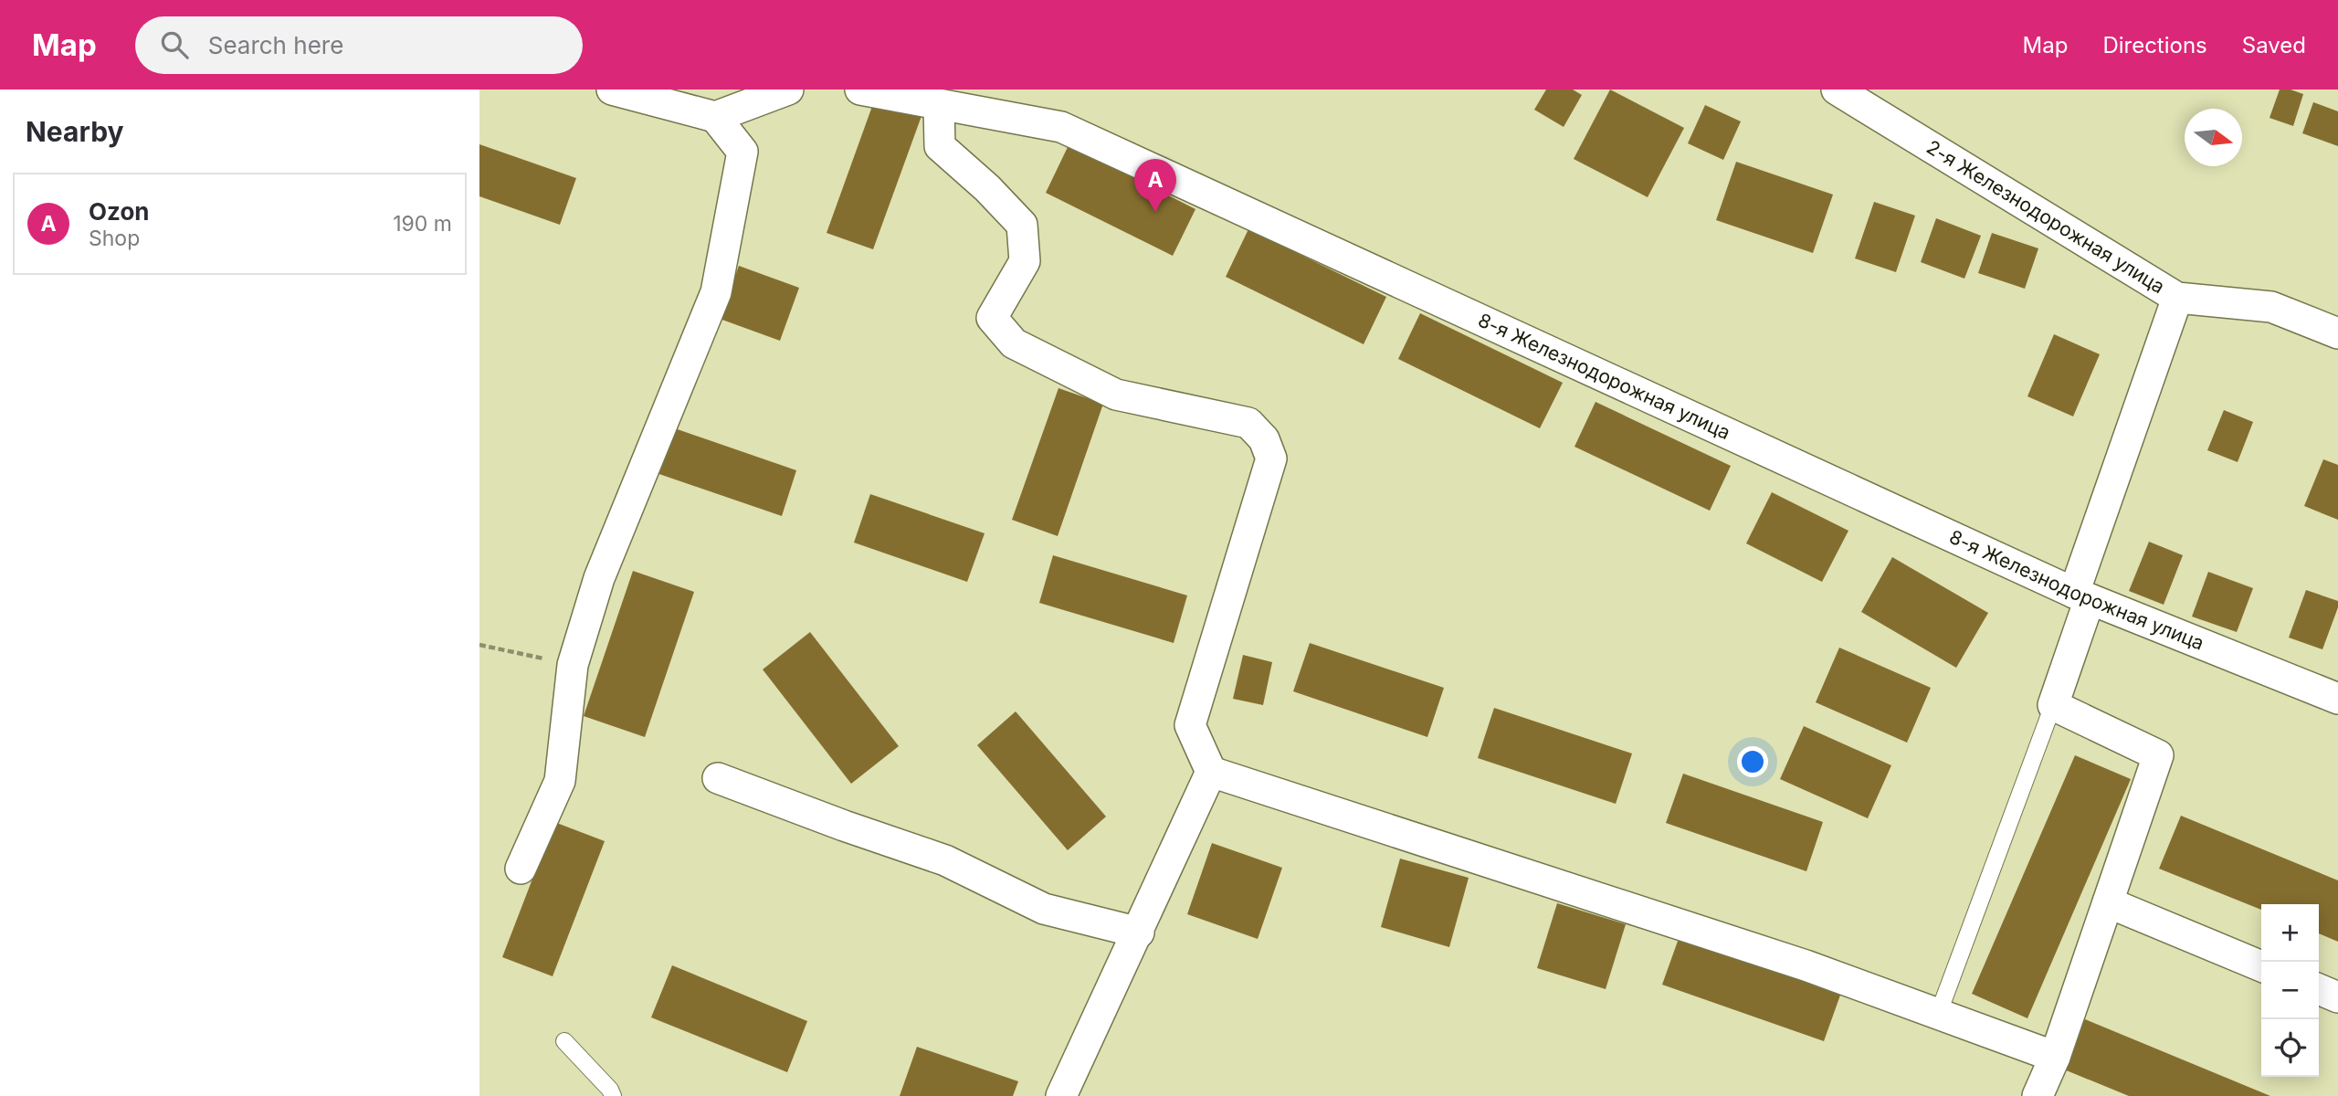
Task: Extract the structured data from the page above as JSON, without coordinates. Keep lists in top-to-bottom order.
{
  "streets": {
    "street": ["2-я Железнодорожная улица", "8-я Железнодорожная улица"]
  },
  "north": "right",
  "page": {
    "header": "Map",
    "search": "Search here",
    "nav": ["Map", "Directions", "Saved"],
    "heading": "Nearby",
    "pins": "A",
    "list": [
      {
        "mark": "A",
        "name": "Ozon",
        "note": "Shop",
        "value": "190 m"
      }
    ],
    "map_buttons": ["+", "−"]
  }
}
